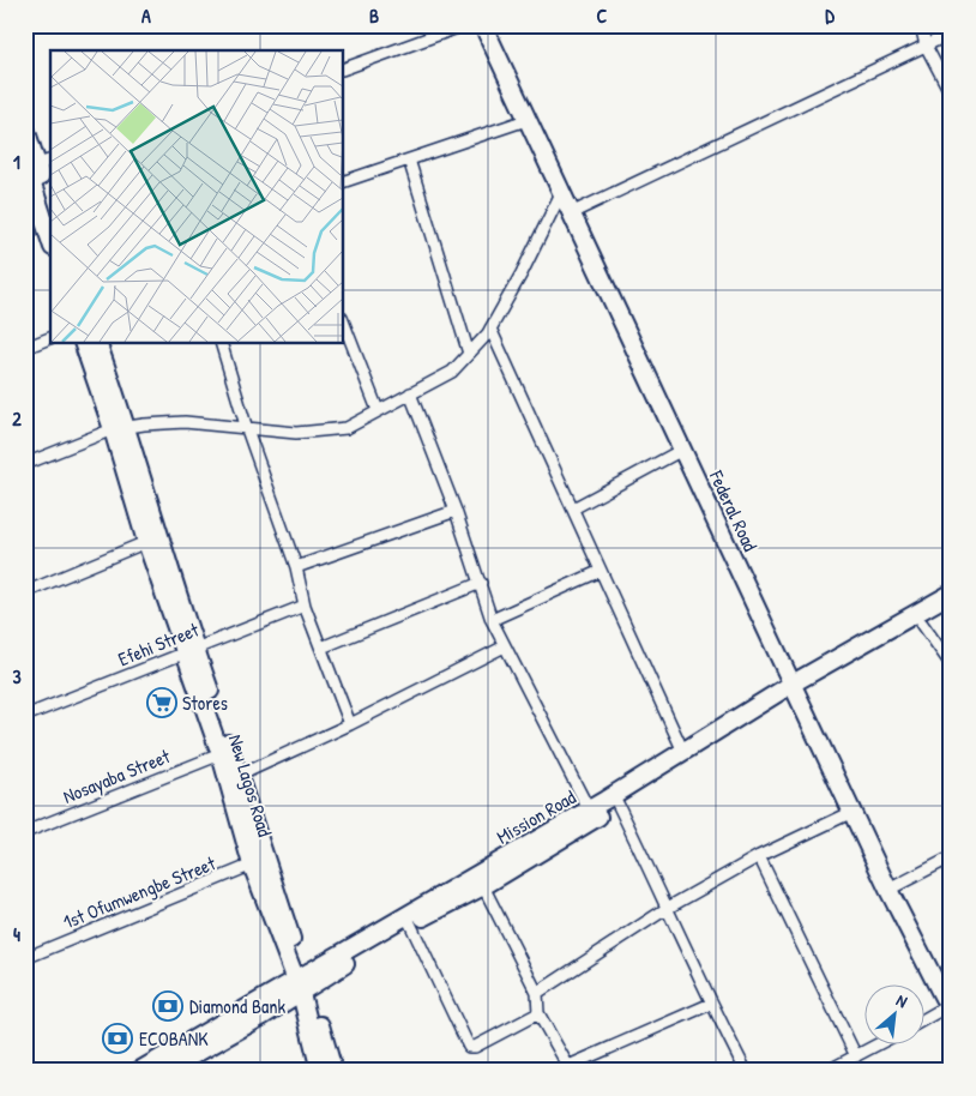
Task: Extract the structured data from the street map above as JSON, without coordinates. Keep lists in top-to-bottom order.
{
  "streets": {
    "street": [
      "Federal Road",
      "Efehi Street",
      "Nosayaba Street",
      "New Lagos Road",
      "Mission Road",
      "1st Ofumwengbe Street"
    ]
  },
  "crossings": [
    ["Federal Road", "Mission Road"],
    ["Efehi Street", "New Lagos Road"],
    ["Nosayaba Street", "New Lagos Road"],
    ["New Lagos Road", "Mission Road"],
    ["New Lagos Road", "1st Ofumwengbe Street"]
  ],
  "places": {
    "supermarket": ["Stores"],
    "bank": ["Diamond Bank", "ECOBANK"]
  },
  "north": "top right",
  "grid": {
    "columns": [
      "A",
      "B",
      "C",
      "D"
    ],
    "rows": [
      "1",
      "2",
      "3",
      "4"
    ]
  }
}
